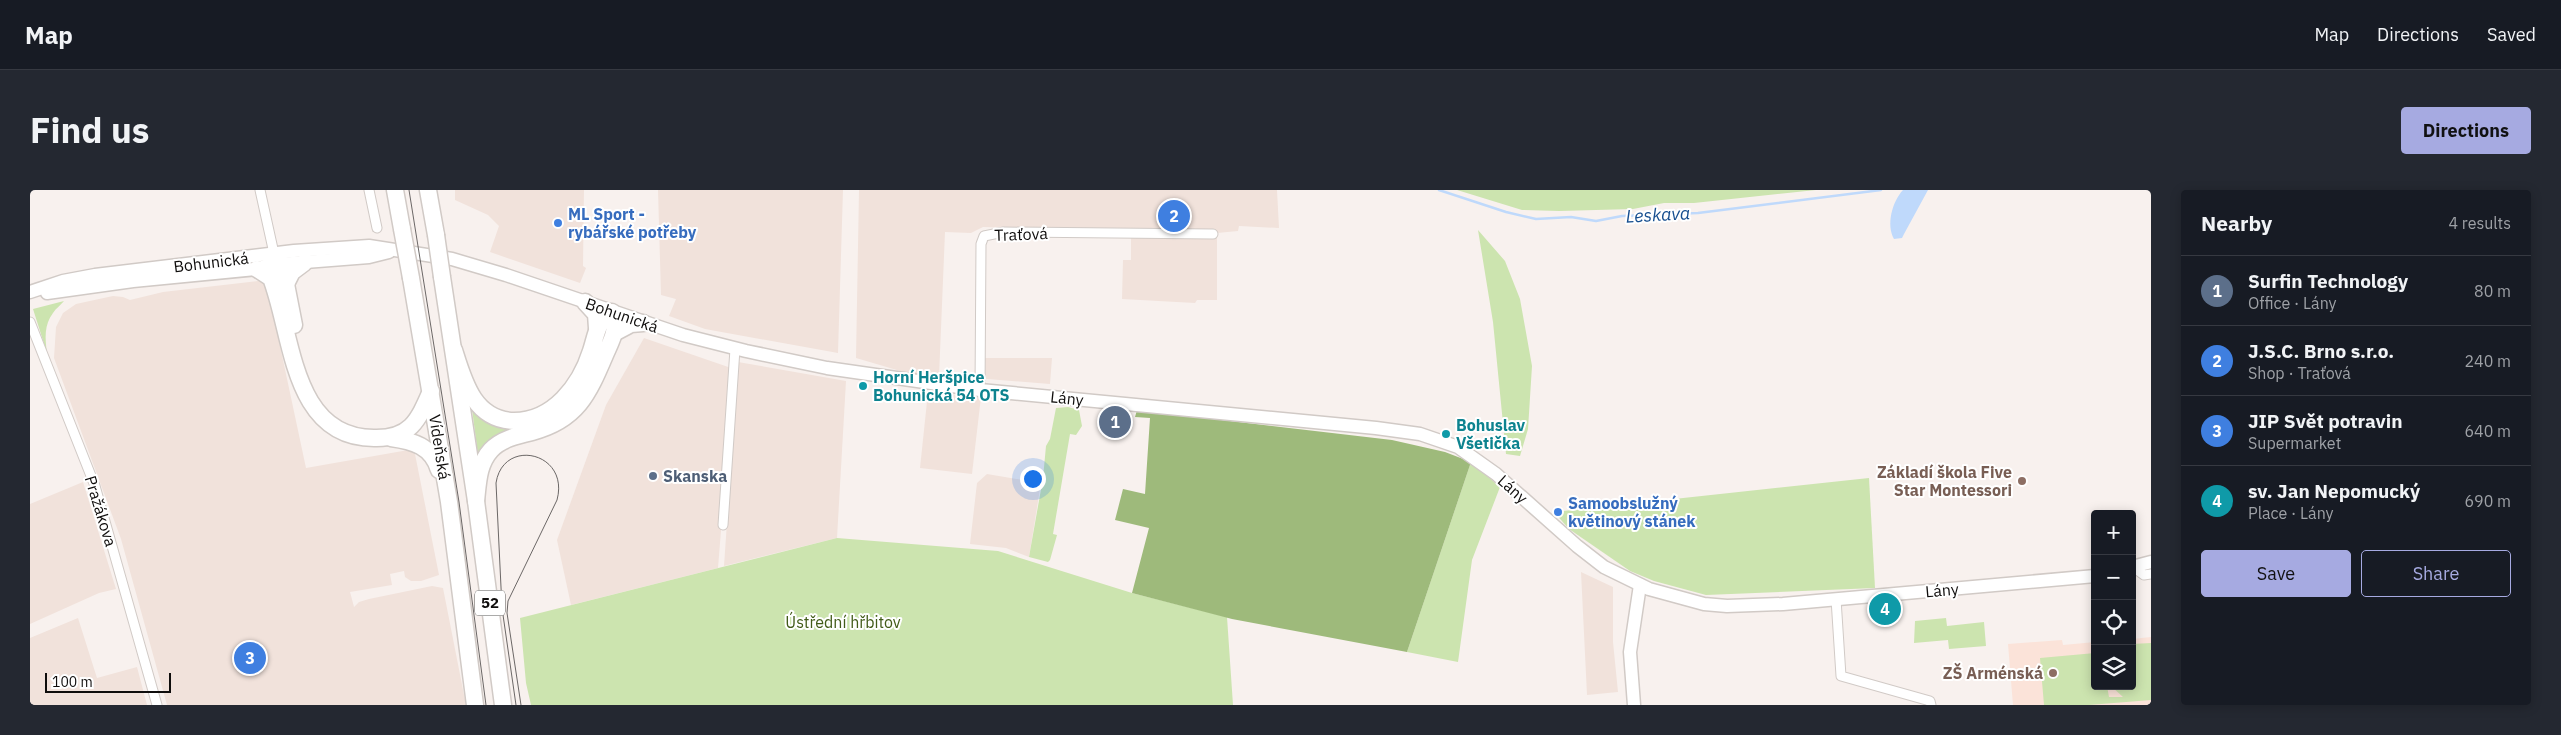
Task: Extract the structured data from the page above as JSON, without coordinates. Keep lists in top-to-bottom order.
{
  "streets": {
    "highway": ["Vídeňská", "52"],
    "street": [
      "Traťová",
      "Bohunická",
      "Lány",
      "Pražákova"
    ]
  },
  "crossings": [
    ["Traťová", "Lány"],
    ["Bohunická", "Lány"]
  ],
  "water": ["Leskava"],
  "parks": ["Ústřední hřbitov"],
  "places": [
    "ML Sport - rybářské potřeby",
    "Horní Heršpice Bohunická 54 OTS",
    "Bohuslav Všetička",
    "Skanska",
    "Základí škola Five Star Montessori",
    "Samoobslužný květinový stánek",
    "ZŠ Arménská"
  ],
  "scale_bar": "100 m",
  "page": {
    "header": "Map",
    "nav": ["Map", "Directions", "Saved"],
    "title": "Find us",
    "buttons": [
      "Directions",
      ["Save", "Share"]
    ],
    "heading": ["Nearby", "4 results"],
    "pins": [
      "2",
      "1",
      "4",
      "3"
    ],
    "list": [
      {
        "mark": "1",
        "name": "Surfin Technology",
        "note": "Office · Lány",
        "value": "80 m"
      },
      {
        "mark": "2",
        "name": "J.S.C. Brno s.r.o.",
        "note": "Shop · Traťová",
        "value": "240 m"
      },
      {
        "mark": "3",
        "name": "JIP Svět potravin",
        "note": "Supermarket",
        "value": "640 m"
      },
      {
        "mark": "4",
        "name": "sv. Jan Nepomucký",
        "note": "Place · Lány",
        "value": "690 m"
      }
    ],
    "map_buttons": ["+", "−"],
    "scale": "100 m"
  }
}
